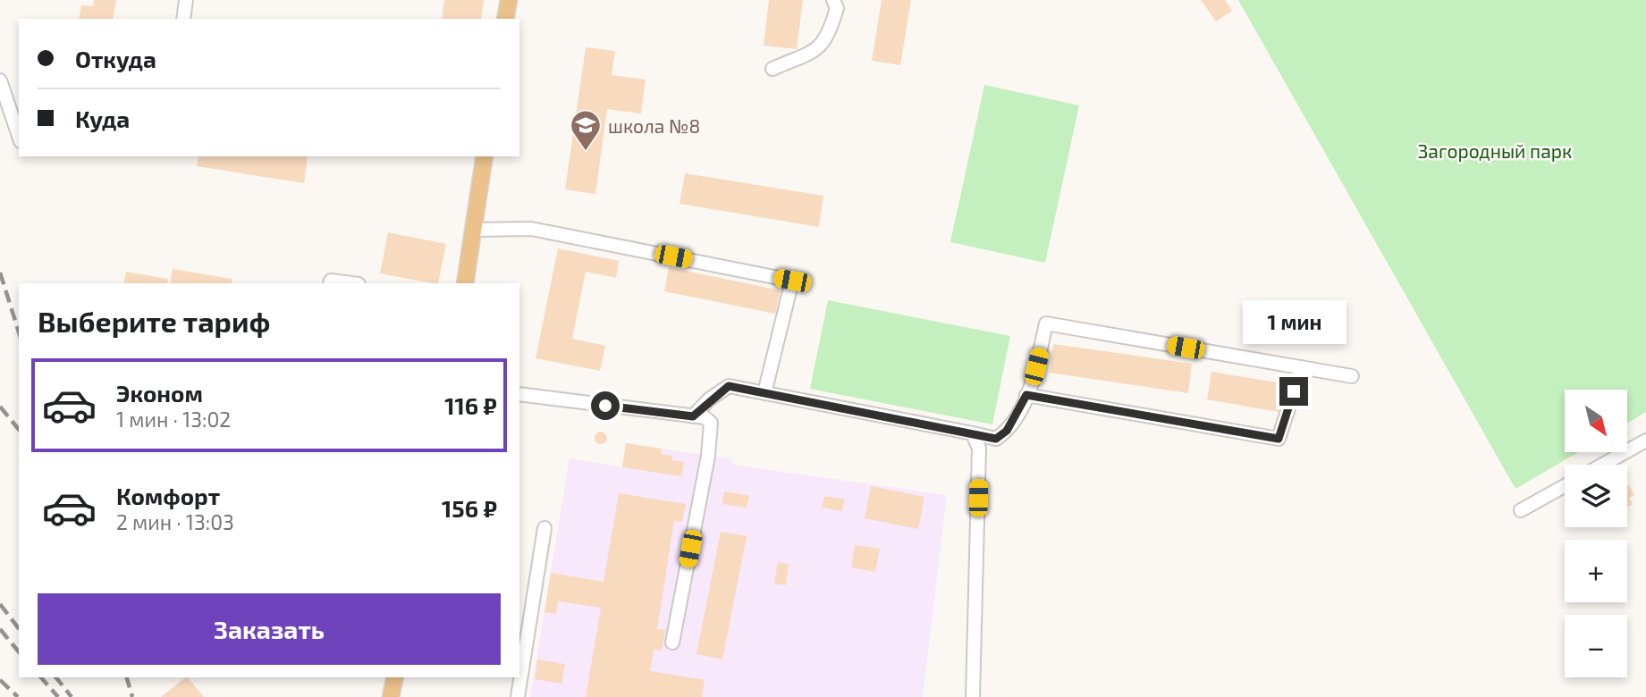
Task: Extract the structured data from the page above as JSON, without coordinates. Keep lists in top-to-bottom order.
{
  "parks": ["Загородный парк"],
  "places": {
    "school or university": ["школа №8"]
  },
  "north": "bottom right",
  "page": {
    "banner": ["Откуда", "Куда"],
    "heading": "Выберите тариф",
    "bubble": "1 мин",
    "list": [
      {
        "name": "Эконом",
        "note": "1 мин · 13:02",
        "value": "116 ₽"
      },
      {
        "name": "Комфорт",
        "note": "2 мин · 13:03",
        "value": "156 ₽"
      }
    ],
    "map_buttons": ["+", "−"],
    "buttons": "Заказать"
  }
}
